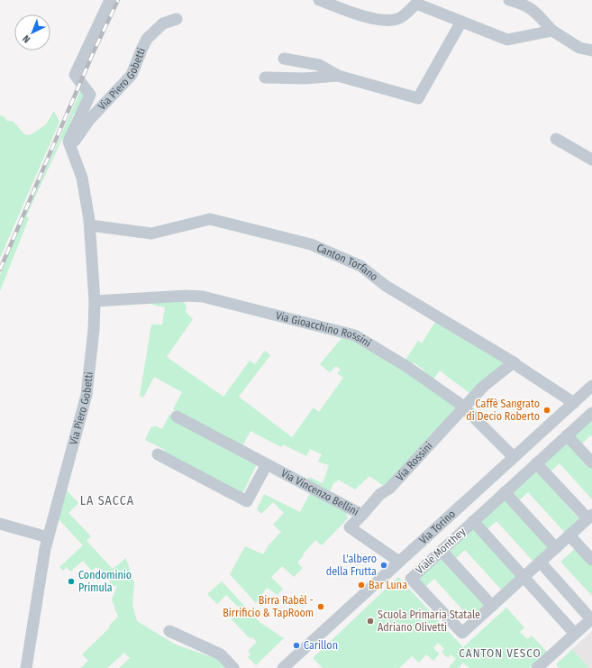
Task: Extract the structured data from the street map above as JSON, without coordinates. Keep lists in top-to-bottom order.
{
  "streets": {
    "street": [
      "Via Piero Gobetti",
      "Canton Torfano",
      "Via Gioacchino Rossini",
      "Via Rossini",
      "Via Vincenzo Bellini",
      "Via Torino",
      "Viale Monthey"
    ]
  },
  "crossings": [
    ["Via Piero Gobetti", "Canton Torfano"],
    ["Via Piero Gobetti", "Via Gioacchino Rossini"],
    ["Canton Torfano", "Via Rossini"],
    ["Canton Torfano", "Via Torino"],
    ["Via Gioacchino Rossini", "Via Rossini"],
    ["Via Gioacchino Rossini", "Via Torino"],
    ["Via Rossini", "Via Vincenzo Bellini"],
    ["Via Vincenzo Bellini", "Via Torino"]
  ],
  "districts": ["LA SACCA", "CANTON VESCO"],
  "places": [
    "Caffè Sangrato di Decio Roberto",
    "L'albero della Frutta",
    "Condominio Primula",
    "Bar Luna",
    "Birra Rabèl - Birrificio & TapRoom",
    "Scuola Primaria Statale Adriano Olivetti",
    "Carillon"
  ],
  "north": "bottom left"
}
